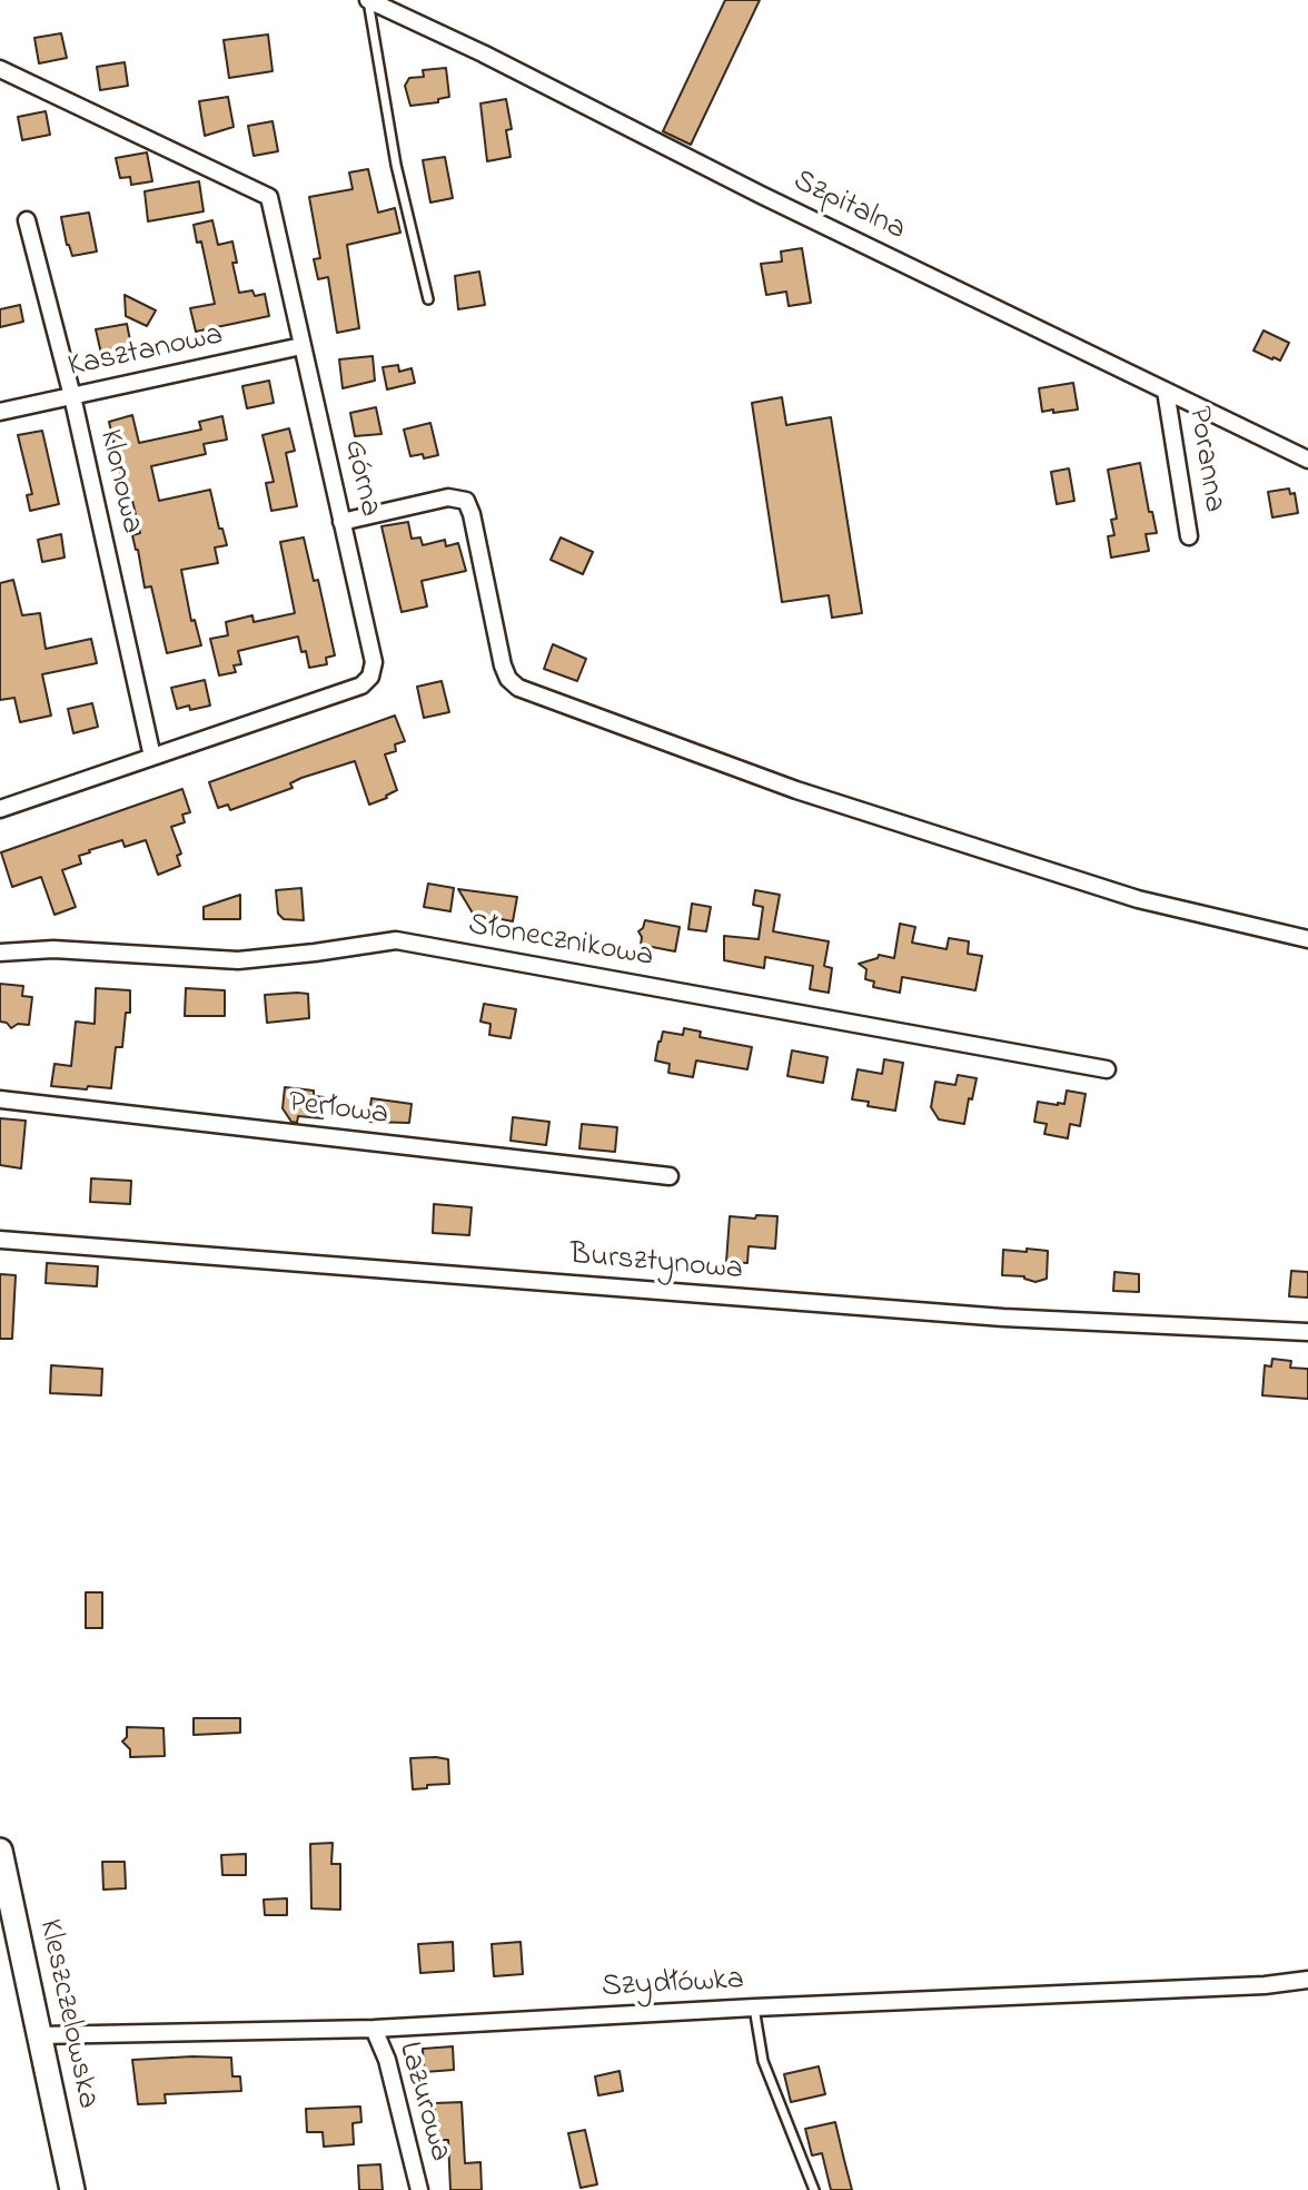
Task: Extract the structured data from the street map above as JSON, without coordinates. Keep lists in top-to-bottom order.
{
  "streets": {
    "main road": ["Kleszczelowska"],
    "street": [
      "Szpitalna",
      "Kasztanowa",
      "Poranna",
      "Górna",
      "Klonowa",
      "Słonecznikowa",
      "Perłowa",
      "Bursztynowa",
      "Szydłówka",
      "Lazurowa"
    ]
  },
  "crossings": [
    ["Szpitalna", "Poranna"],
    ["Kasztanowa", "Górna"],
    ["Kasztanowa", "Klonowa"],
    ["Górna", "Klonowa"],
    ["Szydłówka", "Kleszczelowska"],
    ["Szydłówka", "Lazurowa"]
  ]
}
